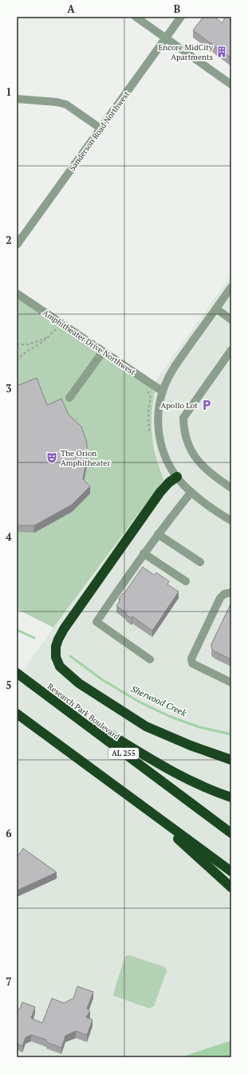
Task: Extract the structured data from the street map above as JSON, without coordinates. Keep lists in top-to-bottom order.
{
  "streets": {
    "highway": ["Research Park Boulevard", "AL 255"],
    "street": ["Sanderson Road Northwest", "Amphitheater Drive Northwest"]
  },
  "water": ["Sherwood Creek"],
  "places": {
    "building": ["Encore MidCity Apartments"],
    "parking": ["Apollo Lot"],
    "theatre": ["The Orion Amphitheater"]
  },
  "grid": {
    "columns": ["A", "B"],
    "rows": [
      "1",
      "2",
      "3",
      "4",
      "5",
      "6",
      "7"
    ]
  }
}
